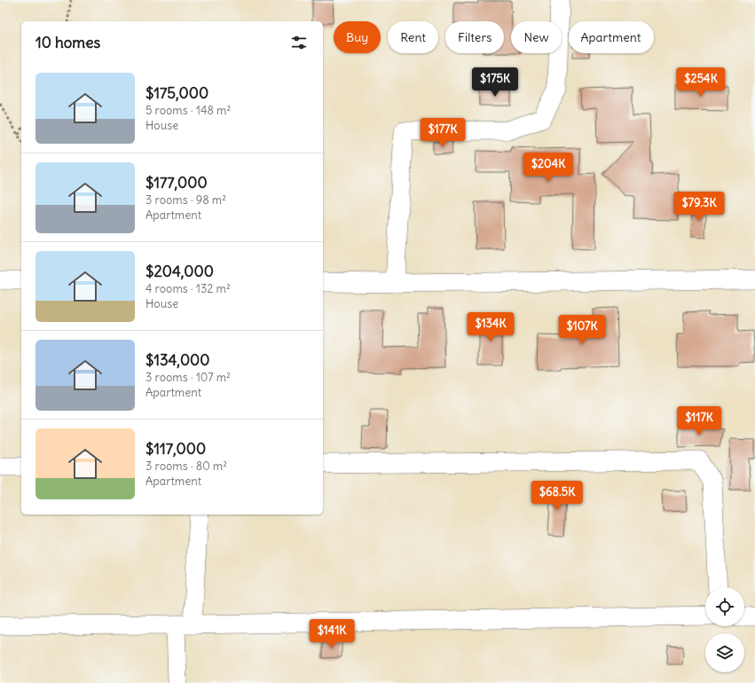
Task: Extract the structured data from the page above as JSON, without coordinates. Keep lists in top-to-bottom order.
{
  "page": {
    "chip": [
      "Buy",
      "Rent",
      "Filters",
      "New",
      "Apartment"
    ],
    "heading": "10 homes",
    "list": [
      {
        "name": "$175,000",
        "note": "5 rooms · 148 m² · House"
      },
      {
        "name": "$177,000",
        "note": "3 rooms · 98 m² · Apartment"
      },
      {
        "name": "$204,000",
        "note": "4 rooms · 132 m² · House"
      },
      {
        "name": "$134,000",
        "note": "3 rooms · 107 m² · Apartment"
      },
      {
        "name": "$117,000",
        "note": "3 rooms · 80 m² · Apartment"
      }
    ],
    "price": [
      "$175K",
      "$254K",
      "$177K",
      "$204K",
      "$79.3K",
      "$134K",
      "$107K",
      "$117K",
      "$68.5K",
      "$141K"
    ]
  }
}
